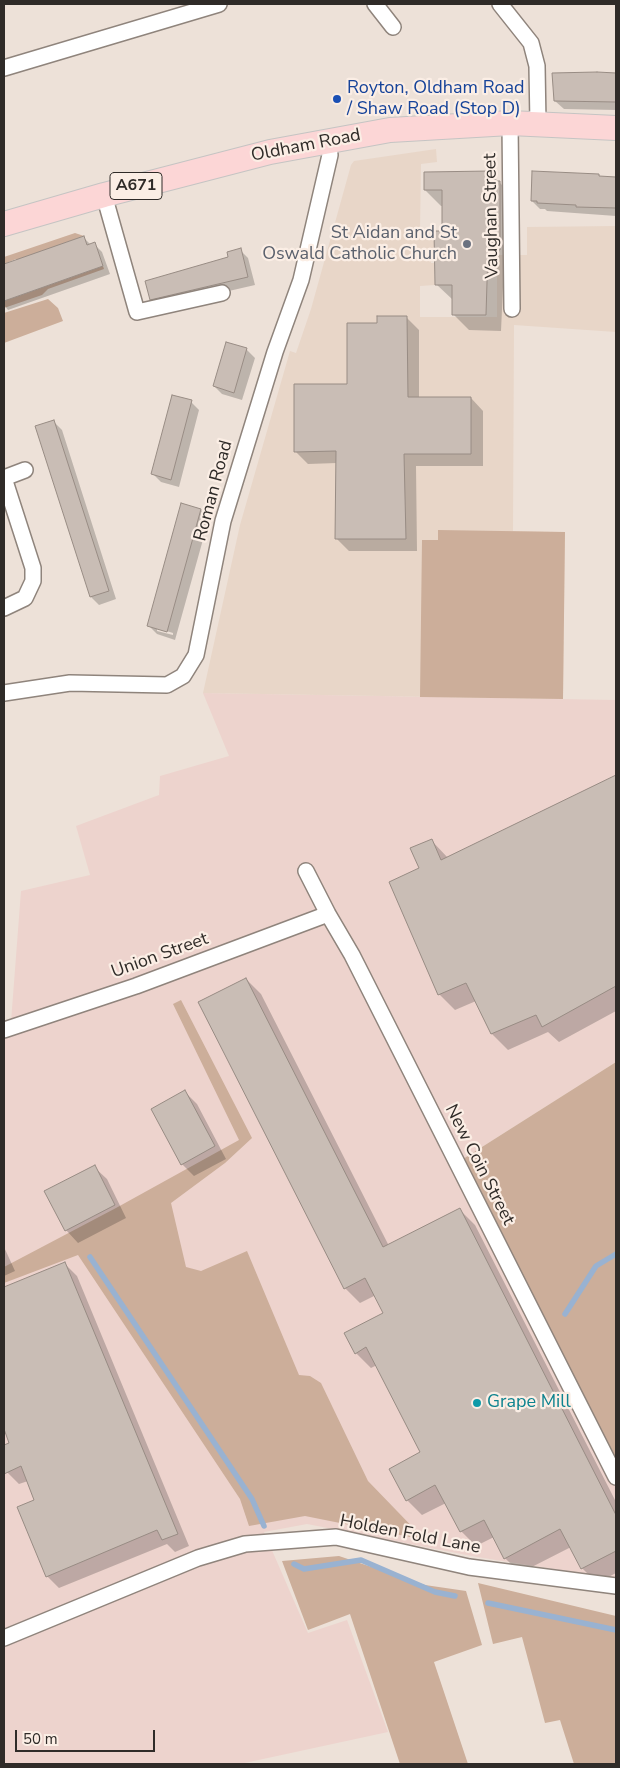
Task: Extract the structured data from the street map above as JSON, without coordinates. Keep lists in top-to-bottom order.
{
  "streets": {
    "main road": ["Oldham Road", "A671"],
    "street": [
      "Vaughan Street",
      "Roman Road",
      "Union Street",
      "New Coin Street",
      "Holden Fold Lane"
    ]
  },
  "crossings": [
    ["Oldham Road", "Vaughan Street"],
    ["Oldham Road", "Roman Road"],
    ["Union Street", "New Coin Street"]
  ],
  "places": ["Royton, Oldham Road / Shaw Road (Stop D)", "St Aidan and St Oswald Catholic Church", "Grape Mill"],
  "scale_bar": "50 m"
}
